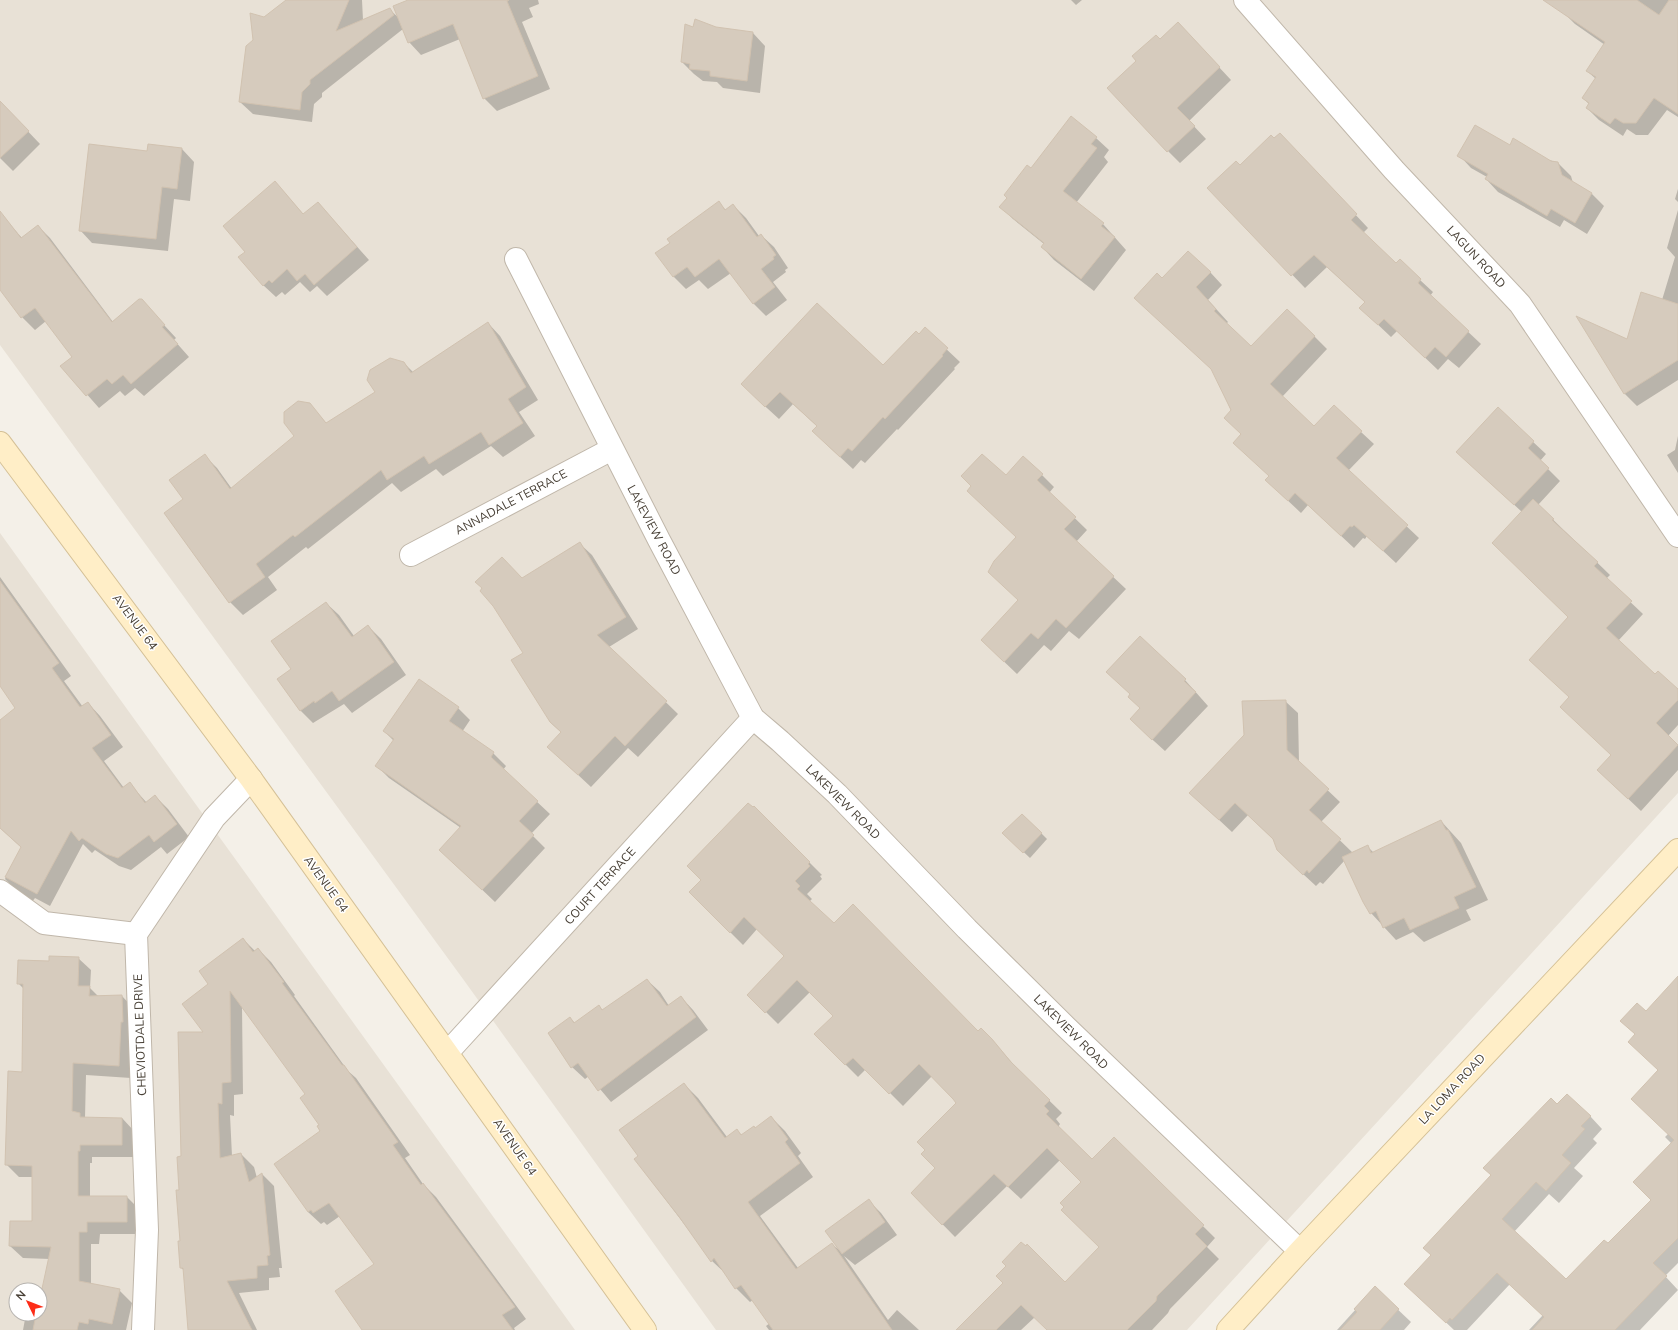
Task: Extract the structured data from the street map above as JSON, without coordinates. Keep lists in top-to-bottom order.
{
  "streets": {
    "street": [
      "LAGUN ROAD",
      "ANNADALE TERRACE",
      "LAKEVIEW ROAD",
      "AVENUE 64",
      "COURT TERRACE",
      "CHEVIOTDALE DRIVE",
      "LA LOMA ROAD"
    ]
  },
  "crossings": [
    ["ANNADALE TERRACE", "LAKEVIEW ROAD"],
    ["LAKEVIEW ROAD", "COURT TERRACE"],
    ["LAKEVIEW ROAD", "LA LOMA ROAD"],
    ["AVENUE 64", "COURT TERRACE"]
  ],
  "north": "top left"
}
